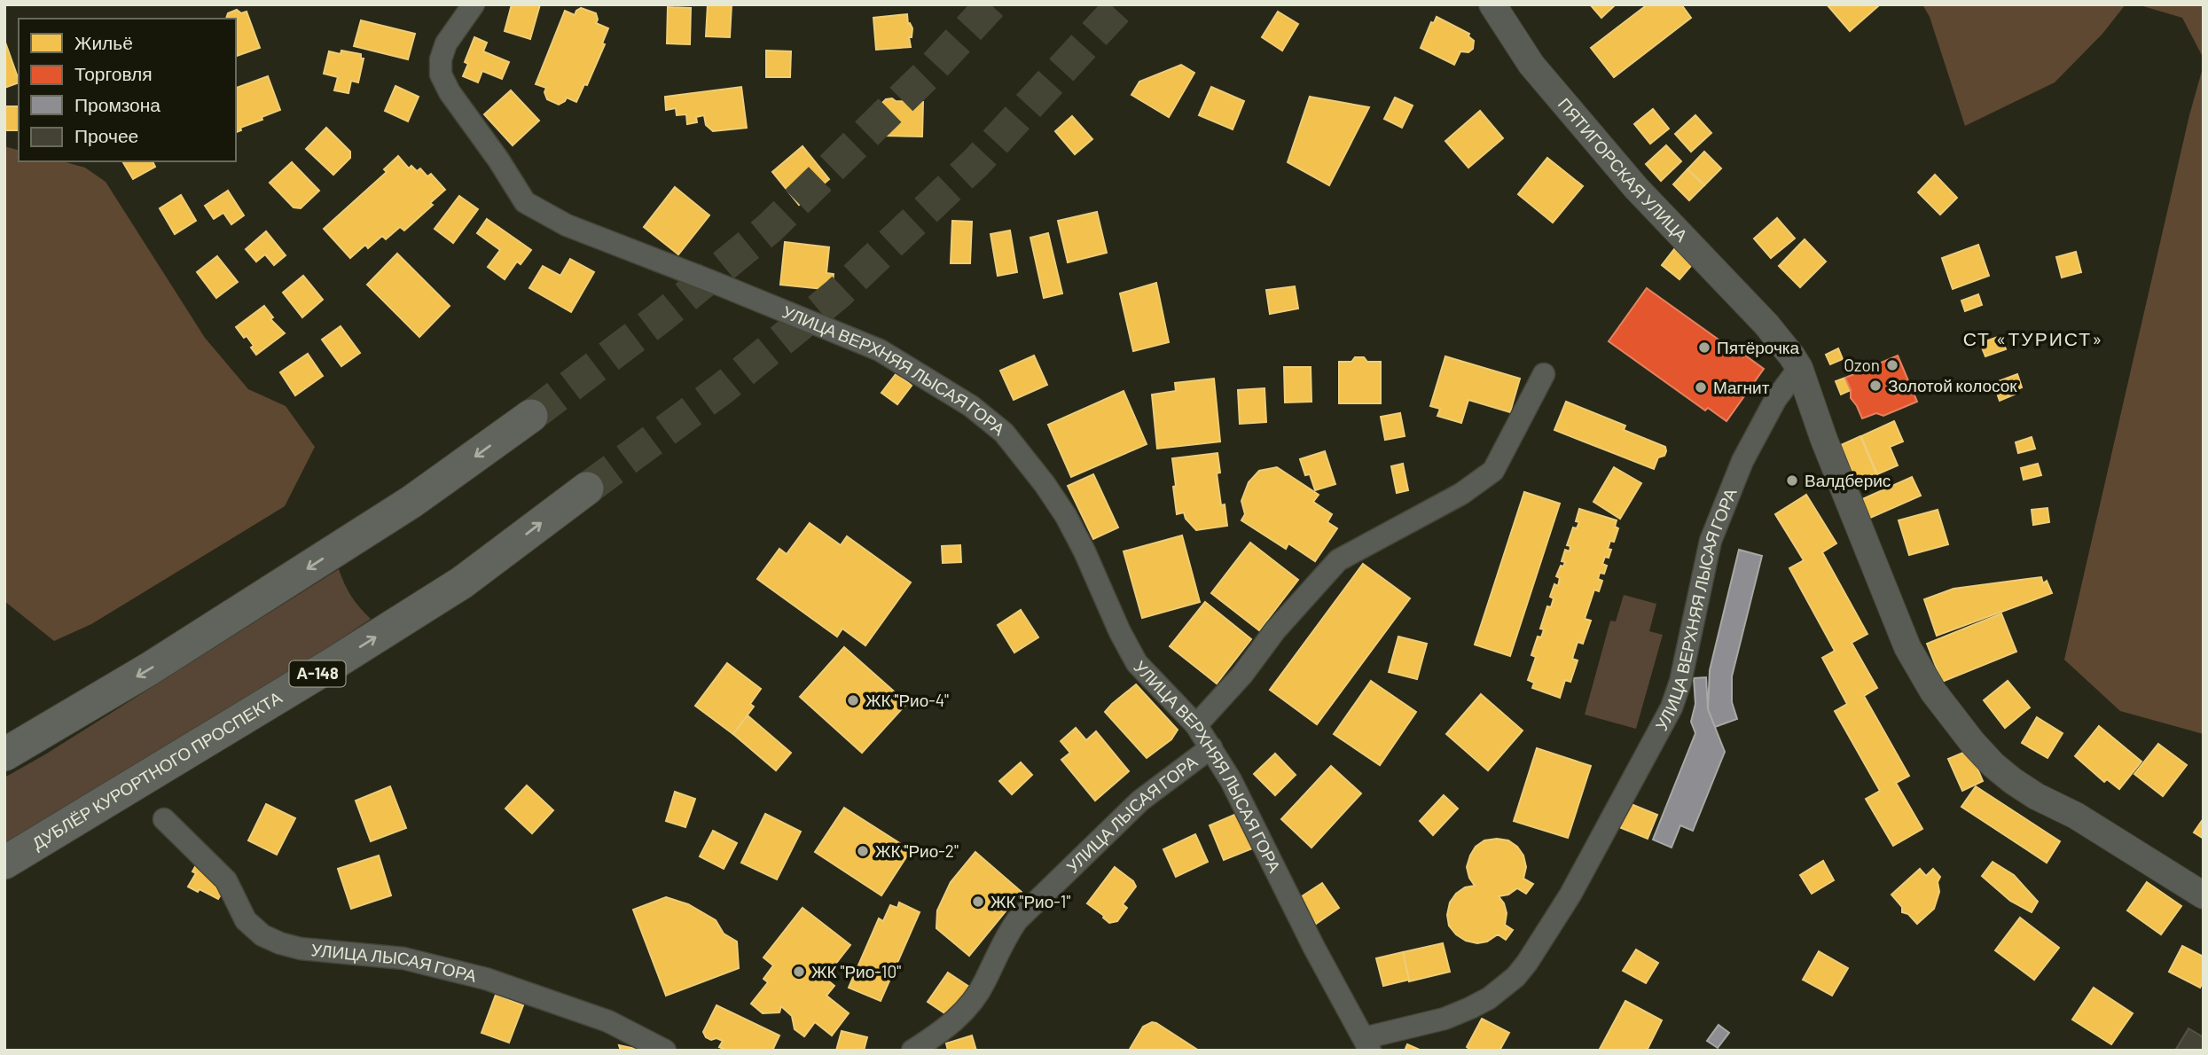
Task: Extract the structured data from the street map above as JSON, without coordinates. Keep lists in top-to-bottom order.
{
  "streets": {
    "main road": ["А-148", "ДУБЛЁР КУРОРТНОГО ПРОСПЕКТА"],
    "street": ["ПЯТИГОРСКАЯ УЛИЦА", "УЛИЦА ВЕРХНЯЯ ЛЫСАЯ ГОРА", "УЛИЦА ЛЫСАЯ ГОРА"]
  },
  "crossings": [
    ["ПЯТИГОРСКАЯ УЛИЦА", "УЛИЦА ВЕРХНЯЯ ЛЫСАЯ ГОРА"],
    ["УЛИЦА ВЕРХНЯЯ ЛЫСАЯ ГОРА", "УЛИЦА ЛЫСАЯ ГОРА"]
  ],
  "districts": ["СТ «ТУРИСТ»"],
  "places": [
    "Пятёрочка",
    "Ozon",
    "Золотой колосок",
    "Магнит",
    "Валдберис",
    "ЖК \"Рио-4\"",
    "ЖК \"Рио-2\"",
    "ЖК \"Рио-1\"",
    "ЖК \"Рио-10\""
  ],
  "legend": [
    "Жильё",
    "Торговля",
    "Промзона",
    "Прочее"
  ]
}
